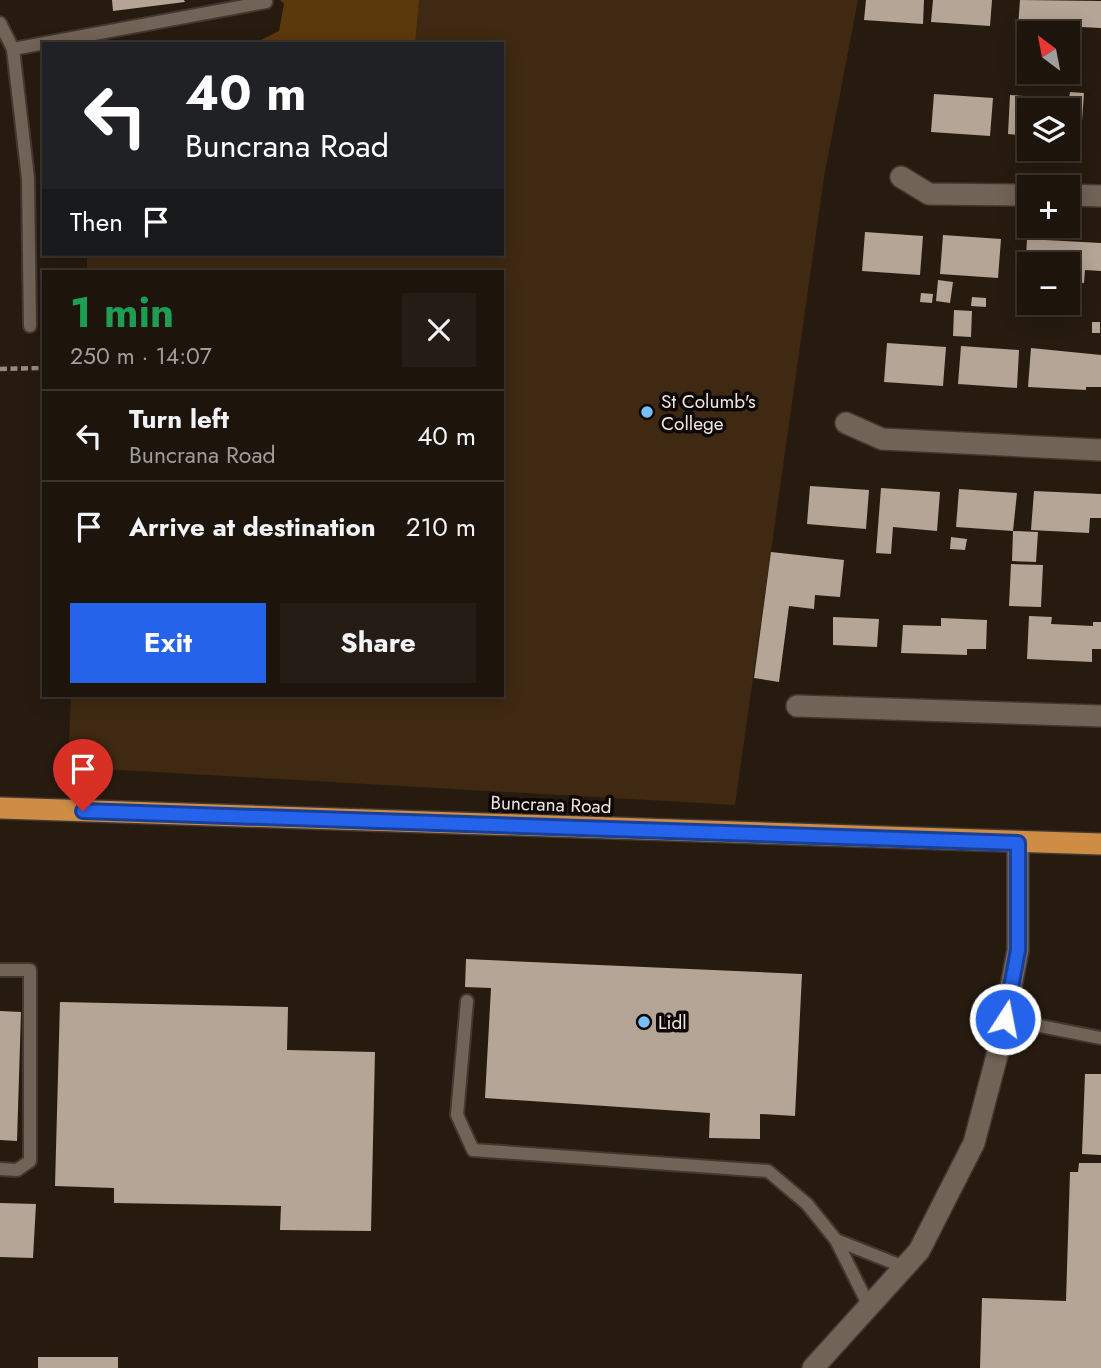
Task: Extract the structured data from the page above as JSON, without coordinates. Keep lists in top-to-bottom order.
{
  "streets": {
    "highway": ["Buncrana Road"]
  },
  "places": ["St Columb's College", "Lidl"],
  "north": "top left",
  "page": {
    "map_buttons": ["+", "−"],
    "turn": ["40 m", "Buncrana Road"],
    "then": "Then",
    "heading": ["1 min", "250 m · 14:07"],
    "list": [
      {
        "name": "Turn left",
        "note": "Buncrana Road",
        "value": "40 m"
      },
      {
        "name": "Arrive at destination",
        "value": "210 m"
      }
    ],
    "buttons": ["Exit", "Share"]
  }
}
